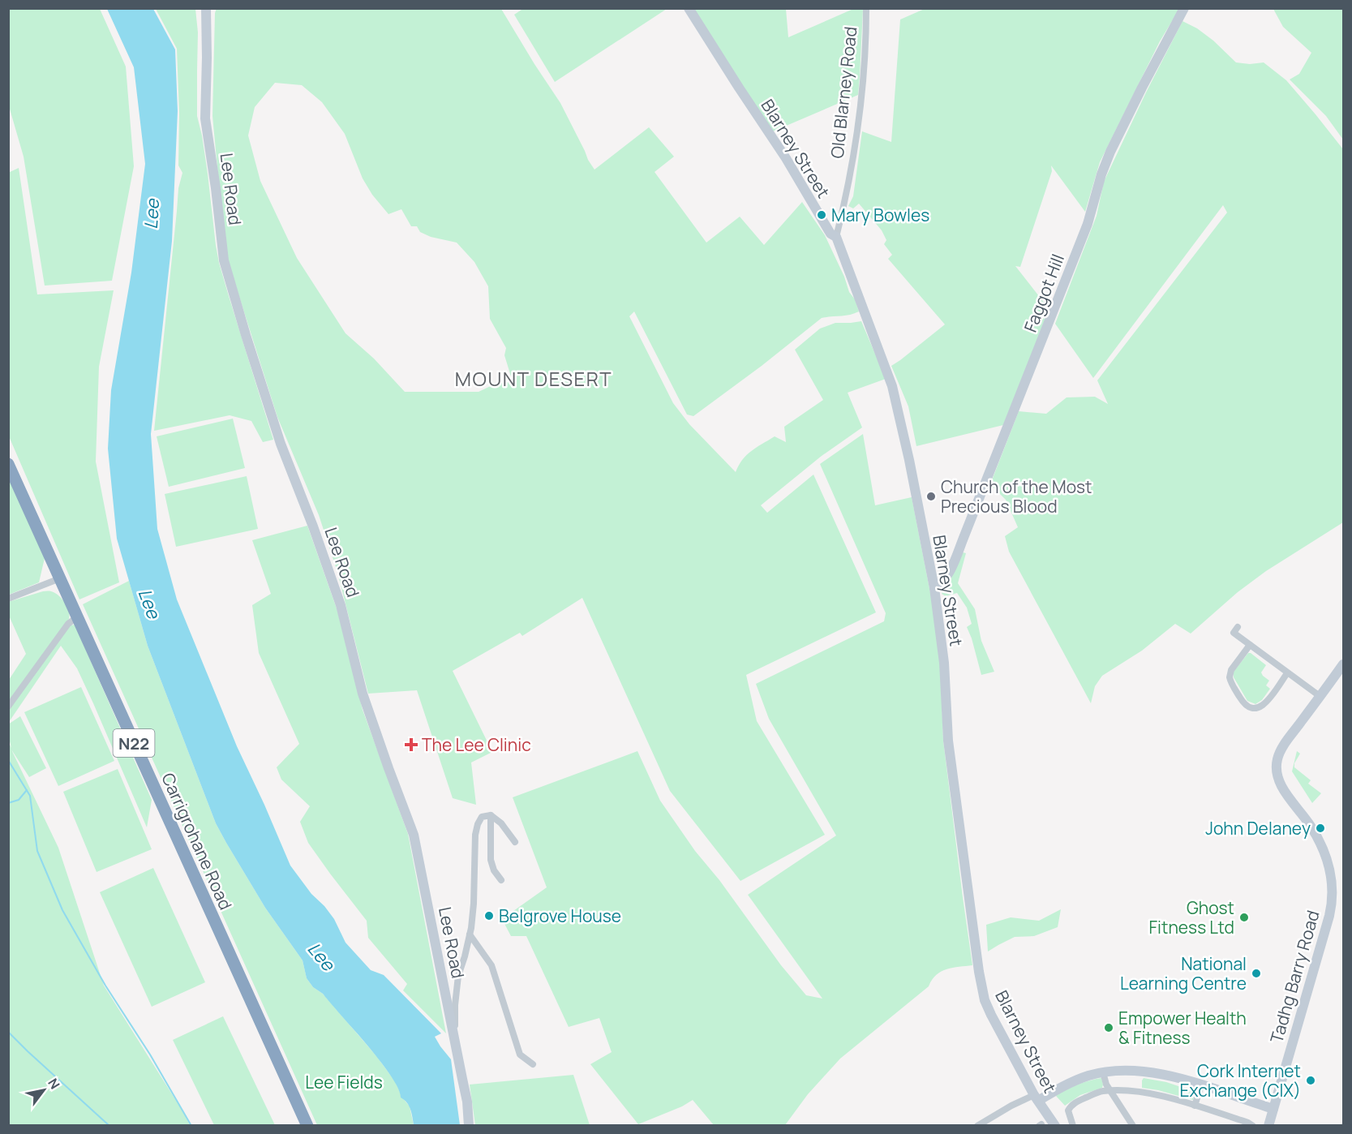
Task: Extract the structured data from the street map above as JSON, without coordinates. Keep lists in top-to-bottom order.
{
  "streets": {
    "highway": ["N22", "Carrigrohane Road"],
    "street": [
      "Old Blarney Road",
      "Blarney Street",
      "Lee Road",
      "Faggot Hill",
      "Tadhg Barry Road"
    ]
  },
  "crossings": [
    ["Old Blarney Road", "Blarney Street"],
    ["Blarney Street", "Faggot Hill"]
  ],
  "districts": ["MOUNT DESERT"],
  "water": ["Lee"],
  "parks": ["Lee Fields"],
  "places": {
    "other": [
      "Mary Bowles",
      "Church of the Most Precious Blood",
      "John Delaney",
      "Belgrove House",
      "Ghost Fitness Ltd",
      "National Learning Centre",
      "Empower Health & Fitness",
      "Cork Internet Exchange (CIX)"
    ],
    "health": ["The Lee Clinic"]
  },
  "north": "top right"
}
